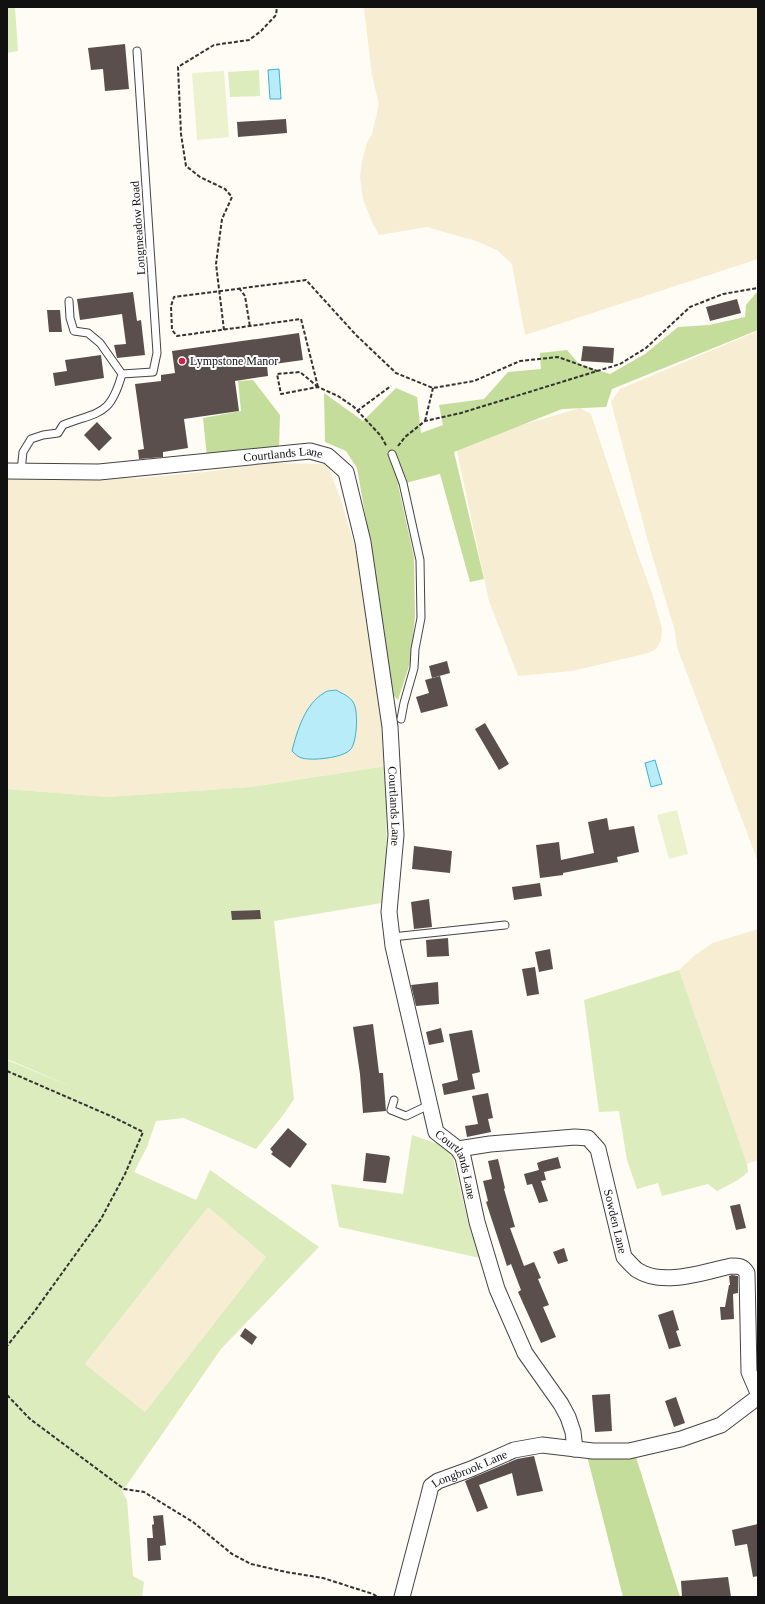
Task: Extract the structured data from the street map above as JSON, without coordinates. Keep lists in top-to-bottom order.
{
  "streets": {
    "street": ["Courtlands Lane", "Sowden Lane", "Longbrook Lane"],
    "lane": ["Longmeadow Road"]
  },
  "crossings": [
    ["Courtlands Lane", "Sowden Lane"],
    ["Courtlands Lane", "Longbrook Lane"]
  ],
  "places": ["Lympstone Manor"]
}
